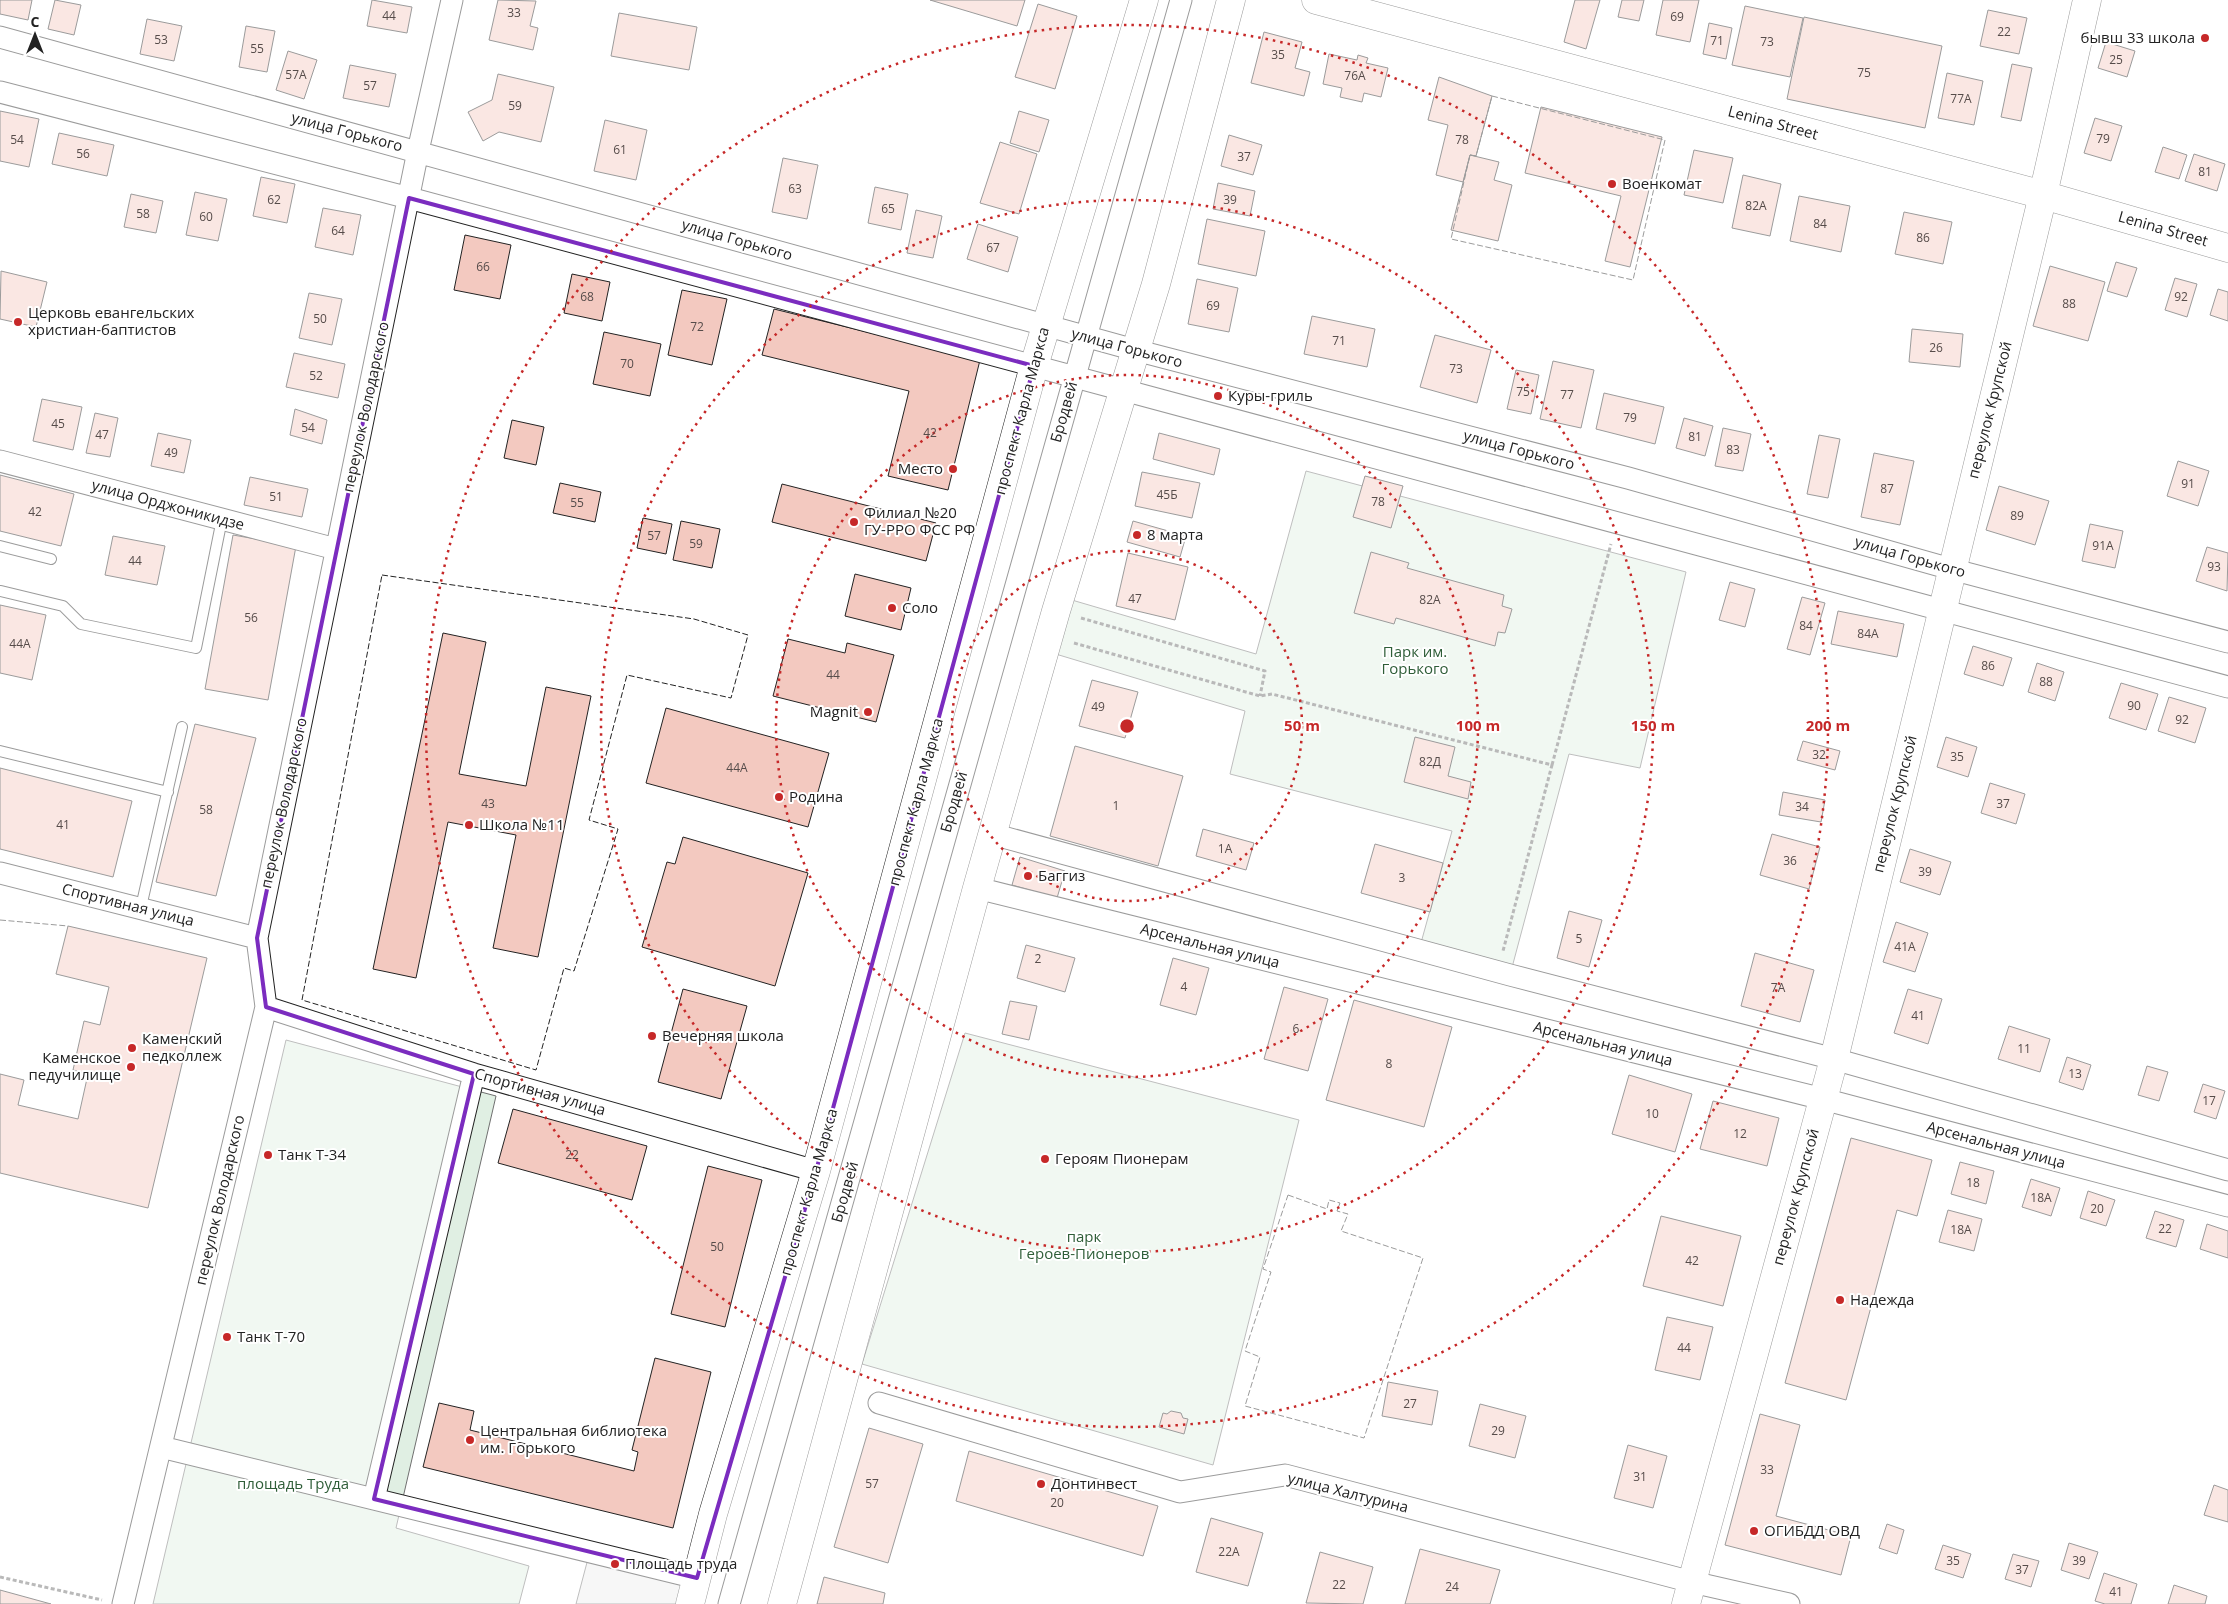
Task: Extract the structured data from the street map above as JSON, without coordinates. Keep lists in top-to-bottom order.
{
  "streets": {
    "street": [
      "Lenina Street",
      "улица Горького",
      "переулок Володарского",
      "переулок Крупской",
      "проспект Карла Маркса",
      "Бродвей",
      "улица Орджоникидзе",
      "Спортивная улица",
      "Арсенальная улица",
      "улица Халтурина"
    ]
  },
  "crossings": [
    ["Lenina Street", "переулок Крупской"],
    ["улица Горького", "переулок Володарского"],
    ["улица Горького", "переулок Крупской"],
    ["улица Горького", "проспект Карла Маркса"],
    ["улица Горького", "Бродвей"],
    ["переулок Володарского", "улица Орджоникидзе"],
    ["переулок Володарского", "Спортивная улица"],
    ["переулок Крупской", "Арсенальная улица"],
    ["переулок Крупской", "улица Халтурина"],
    ["проспект Карла Маркса", "Спортивная улица"]
  ],
  "parks": ["Парк им. Горького", "парк Героев-Пионеров", "площадь Труда"],
  "places": [
    "бывш 33 школа",
    "Военкомат",
    "Церковь евангельских христиан-баптистов",
    "Куры-гриль",
    "Место",
    "Филиал №20 ГУ-РРО ФСС РФ",
    "8 марта",
    "Соло",
    "Magnit",
    "Родина",
    "Школа №11",
    "Баггиз",
    "Вечерняя школа",
    "Каменский педколлеж",
    "Каменское педучилище",
    "Танк Т-34",
    "Героям Пионерам",
    "Надежда",
    "Танк Т-70",
    "Центральная библиотека им. Горького",
    "Донтинвест",
    "ОГИБДД ОВД",
    "Площадь труда"
  ],
  "house_numbers": [
    "33",
    "44",
    "69",
    "22",
    "53",
    "71",
    "73",
    "55",
    "35",
    "25",
    "75",
    "57А",
    "76А",
    "57",
    "77А",
    "59",
    "79",
    "54",
    "78",
    "61",
    "56",
    "37",
    "81",
    "63",
    "62",
    "39",
    "82А",
    "65",
    "58",
    "60",
    "84",
    "64",
    "86",
    "67",
    "66",
    "68",
    "92",
    "88",
    "69",
    "50",
    "72",
    "71",
    "26",
    "70",
    "73",
    "52",
    "75",
    "77",
    "79",
    "45",
    "54",
    "42",
    "47",
    "81",
    "83",
    "49",
    "91",
    "87",
    "45Б",
    "51",
    "78",
    "55",
    "42",
    "89",
    "57",
    "59",
    "91А",
    "44",
    "93",
    "47",
    "82А",
    "56",
    "84",
    "84А",
    "44А",
    "86",
    "44",
    "88",
    "90",
    "49",
    "92",
    "32",
    "35",
    "82Д",
    "44А",
    "43",
    "37",
    "1",
    "34",
    "58",
    "41",
    "1А",
    "36",
    "39",
    "3",
    "5",
    "41А",
    "2",
    "4",
    "7А",
    "41",
    "6",
    "11",
    "8",
    "13",
    "17",
    "10",
    "12",
    "22",
    "18",
    "18А",
    "20",
    "22",
    "18А",
    "50",
    "42",
    "44",
    "27",
    "29",
    "33",
    "31",
    "57",
    "20",
    "22А",
    "35",
    "39",
    "37",
    "22",
    "24",
    "41"
  ],
  "north": "top",
  "rings": [
    "50 m",
    "100 m",
    "150 m",
    "200 m"
  ]
}
